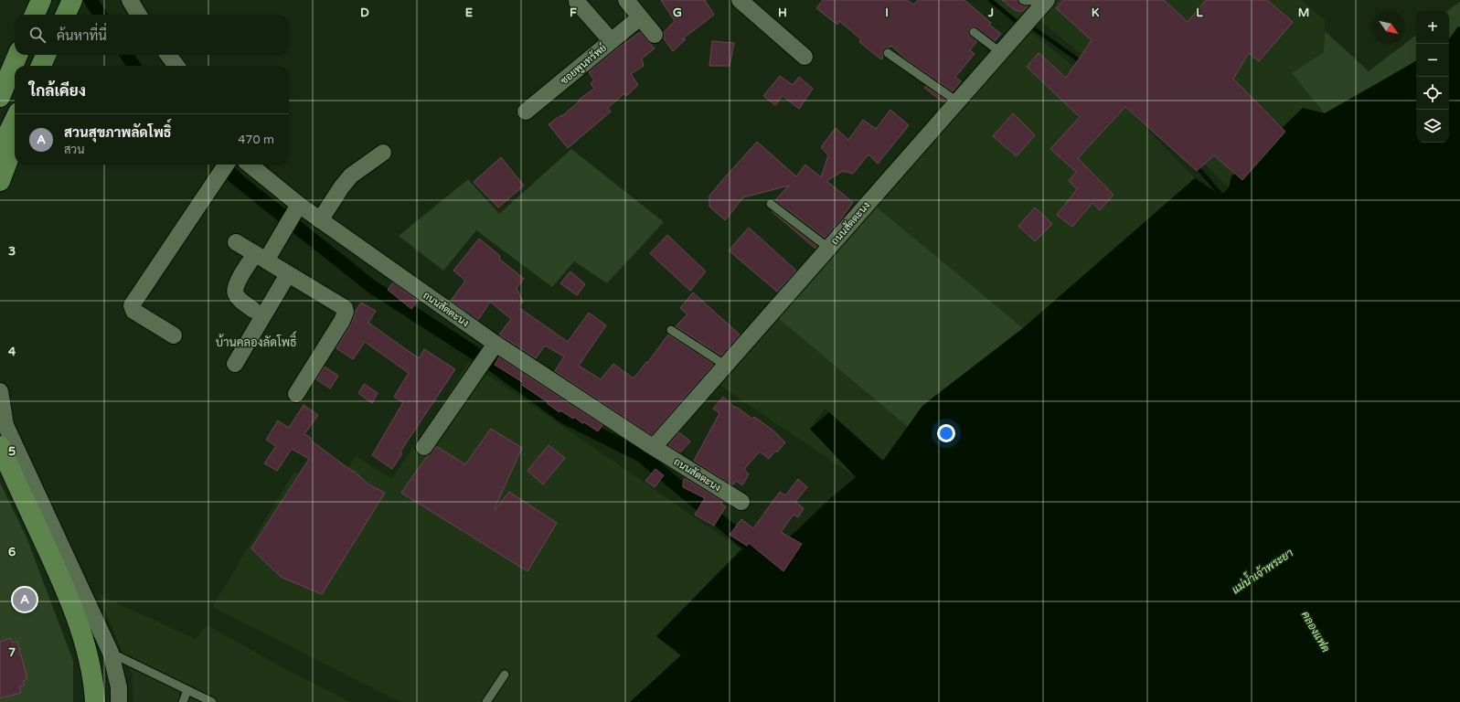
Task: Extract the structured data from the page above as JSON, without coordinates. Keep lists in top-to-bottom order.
{
  "streets": {
    "street": ["ซอยพูนทรัพย์", "ถนนสัตตะนง"]
  },
  "districts": ["บ้านคลองลัดโพธิ์"],
  "water": ["แม่น้ำเจ้าพระยา", "คลองแฟด"],
  "north": "bottom right",
  "page": {
    "map_buttons": ["+", "−"],
    "search": "ค้นหาที่นี่",
    "heading": "ใกล้เคียง",
    "list": [
      {
        "mark": "A",
        "name": "สวนสุขภาพลัดโพธิ์",
        "note": "สวน",
        "value": "470 m"
      }
    ],
    "pins": "A"
  },
  "grid": {
    "columns": [
      "D",
      "E",
      "F",
      "G",
      "H",
      "I",
      "J",
      "K",
      "L",
      "M"
    ],
    "rows": [
      "3",
      "4",
      "5",
      "6",
      "7"
    ]
  }
}
